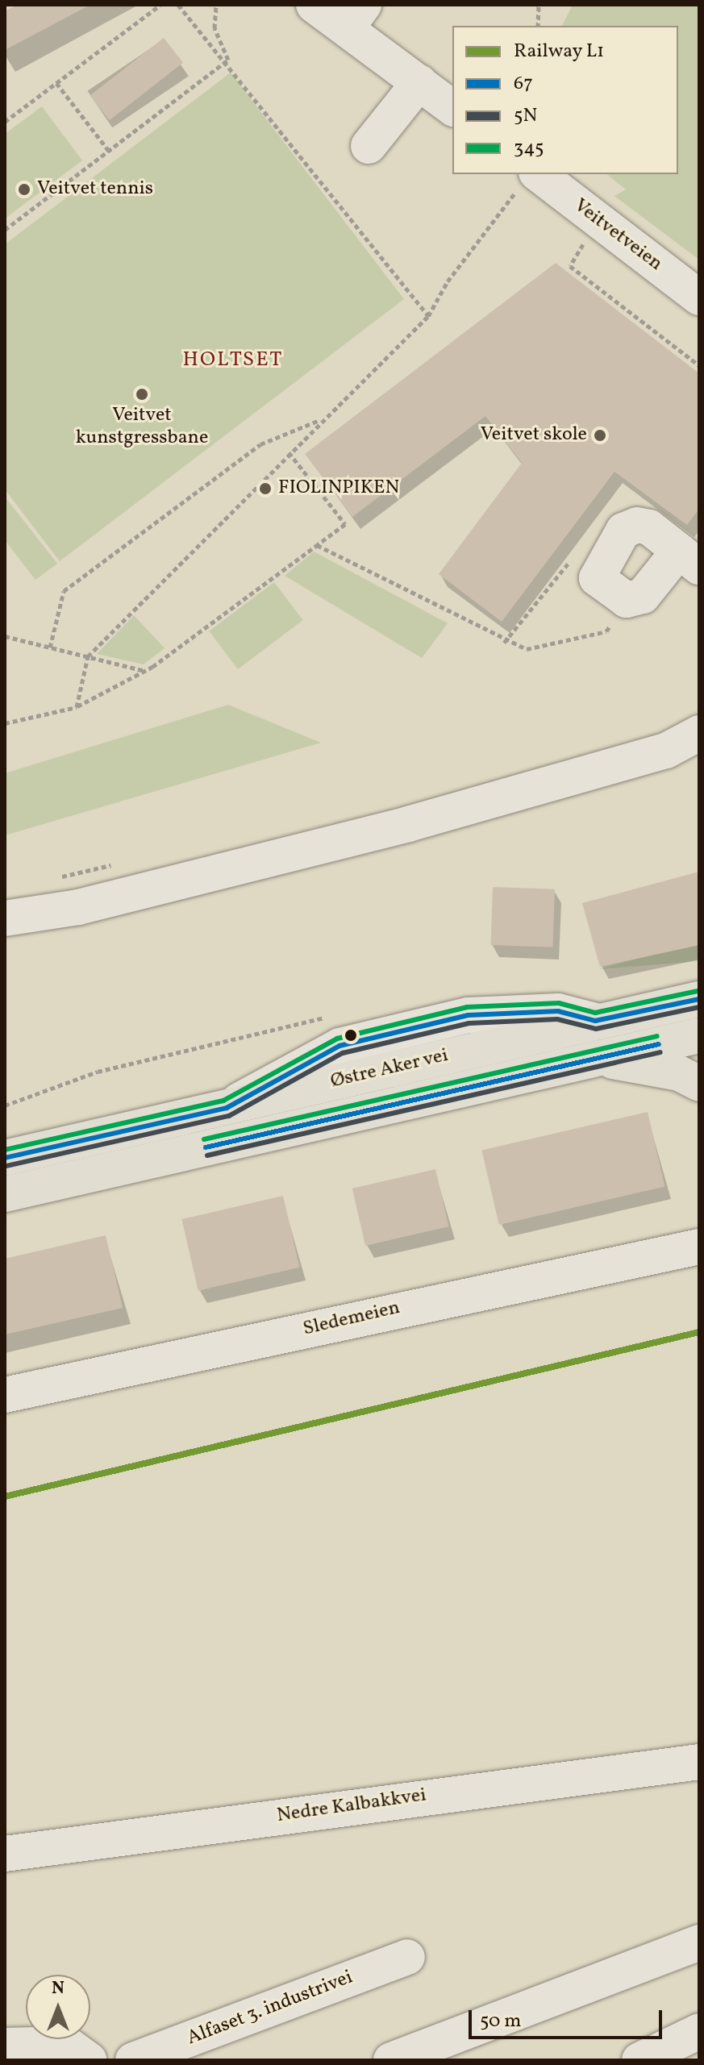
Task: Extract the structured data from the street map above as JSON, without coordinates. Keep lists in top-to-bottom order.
{
  "streets": {
    "highway": ["Østre Aker vei"],
    "street": [
      "Veitvetveien",
      "Sledemeien",
      "Nedre Kalbakkvei",
      "Alfaset 3. industrivei"
    ]
  },
  "districts": ["HOLTSET"],
  "places": [
    "Veitvet tennis",
    "Veitvet kunstgressbane",
    "Veitvet skole",
    "FIOLINPIKEN"
  ],
  "lines": [
    "transit line 345",
    "transit line 67",
    "transit line 5N",
    "rail line L1"
  ],
  "legend": [
    "Railway L1",
    "67",
    "5N",
    "345"
  ],
  "scale_bar": "50 m",
  "north": "top"
}
